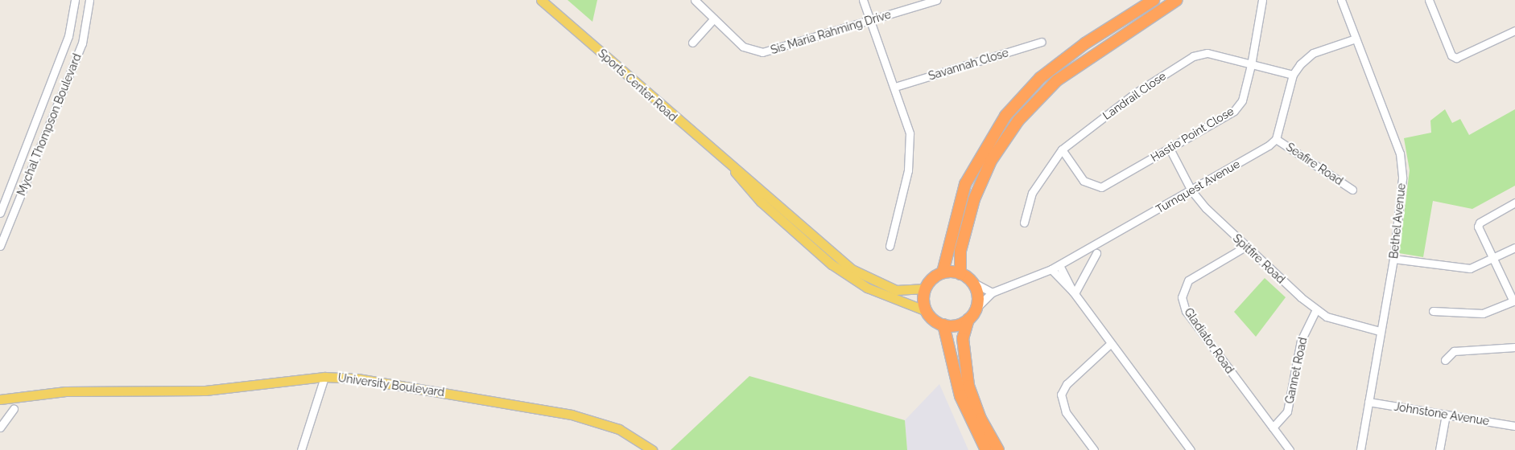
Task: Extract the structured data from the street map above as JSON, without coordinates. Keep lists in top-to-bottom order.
{
  "streets": {
    "main road": ["Sports Center Road", "University Boulevard"],
    "street": [
      "Sis Maria Rahming Drive",
      "Savannah Close",
      "Landrail Close",
      "Mychal Thompson Boulevard",
      "Hastio Point Close",
      "Seafire Road",
      "Turnquest Avenue",
      "Bethel Avenue",
      "Spitfire Road",
      "Gladiator Road",
      "Gannet Road",
      "Johnstone Avenue"
    ]
  },
  "crossings": [
    ["Landrail Close", "Hastio Point Close"],
    ["Hastio Point Close", "Spitfire Road"],
    ["Seafire Road", "Turnquest Avenue"],
    ["Turnquest Avenue", "Spitfire Road"],
    ["Bethel Avenue", "Spitfire Road"],
    ["Bethel Avenue", "Johnstone Avenue"],
    ["Spitfire Road", "Gladiator Road"],
    ["Spitfire Road", "Gannet Road"],
    ["Gladiator Road", "Gannet Road"]
  ]
}
